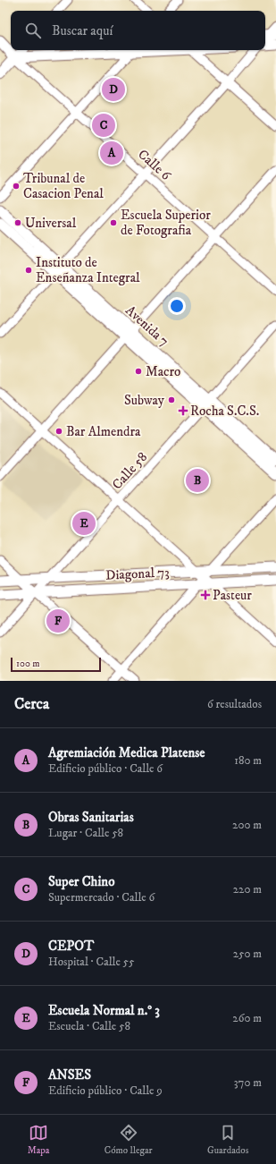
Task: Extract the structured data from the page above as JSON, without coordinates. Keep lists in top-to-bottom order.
{
  "streets": {
    "main road": ["Calle 6", "Avenida 7", "Diagonal 73"],
    "street": ["Calle 58"]
  },
  "crossings": [
    ["Avenida 7", "Calle 58"],
    ["Calle 58", "Diagonal 73"]
  ],
  "places": {
    "other": [
      "Tribunal de Casacion Penal",
      "Universal",
      "Escuela Superior de Fotografia",
      "Instituto de Enseñanza Integral",
      "Macro",
      "Subway",
      "Bar Almendra"
    ],
    "health": ["Rocha S.C.S.", "Pasteur"]
  },
  "scale_bar": "100 m",
  "page": {
    "search": "Buscar aquí",
    "pins": [
      "D",
      "C",
      "A",
      "B",
      "E",
      "F"
    ],
    "scale": "100 m",
    "heading": ["Cerca", "6 resultados"],
    "list": [
      {
        "mark": "A",
        "name": "Agremiación Medica Platense",
        "note": "Edificio público · Calle 6",
        "value": "180 m"
      },
      {
        "mark": "B",
        "name": "Obras Sanitarias",
        "note": "Lugar · Calle 58",
        "value": "200 m"
      },
      {
        "mark": "C",
        "name": "Super Chino",
        "note": "Supermercado · Calle 6",
        "value": "220 m"
      },
      {
        "mark": "D",
        "name": "CEPOT",
        "note": "Hospital · Calle 55",
        "value": "250 m"
      },
      {
        "mark": "E",
        "name": "Escuela Normal n.° 3",
        "note": "Escuela · Calle 58",
        "value": "260 m"
      },
      {
        "mark": "F",
        "name": "ANSES",
        "note": "Edificio público · Calle 9",
        "value": "370 m"
      }
    ],
    "nav": ["Mapa", "Cómo llegar", "Guardados"]
  }
}
